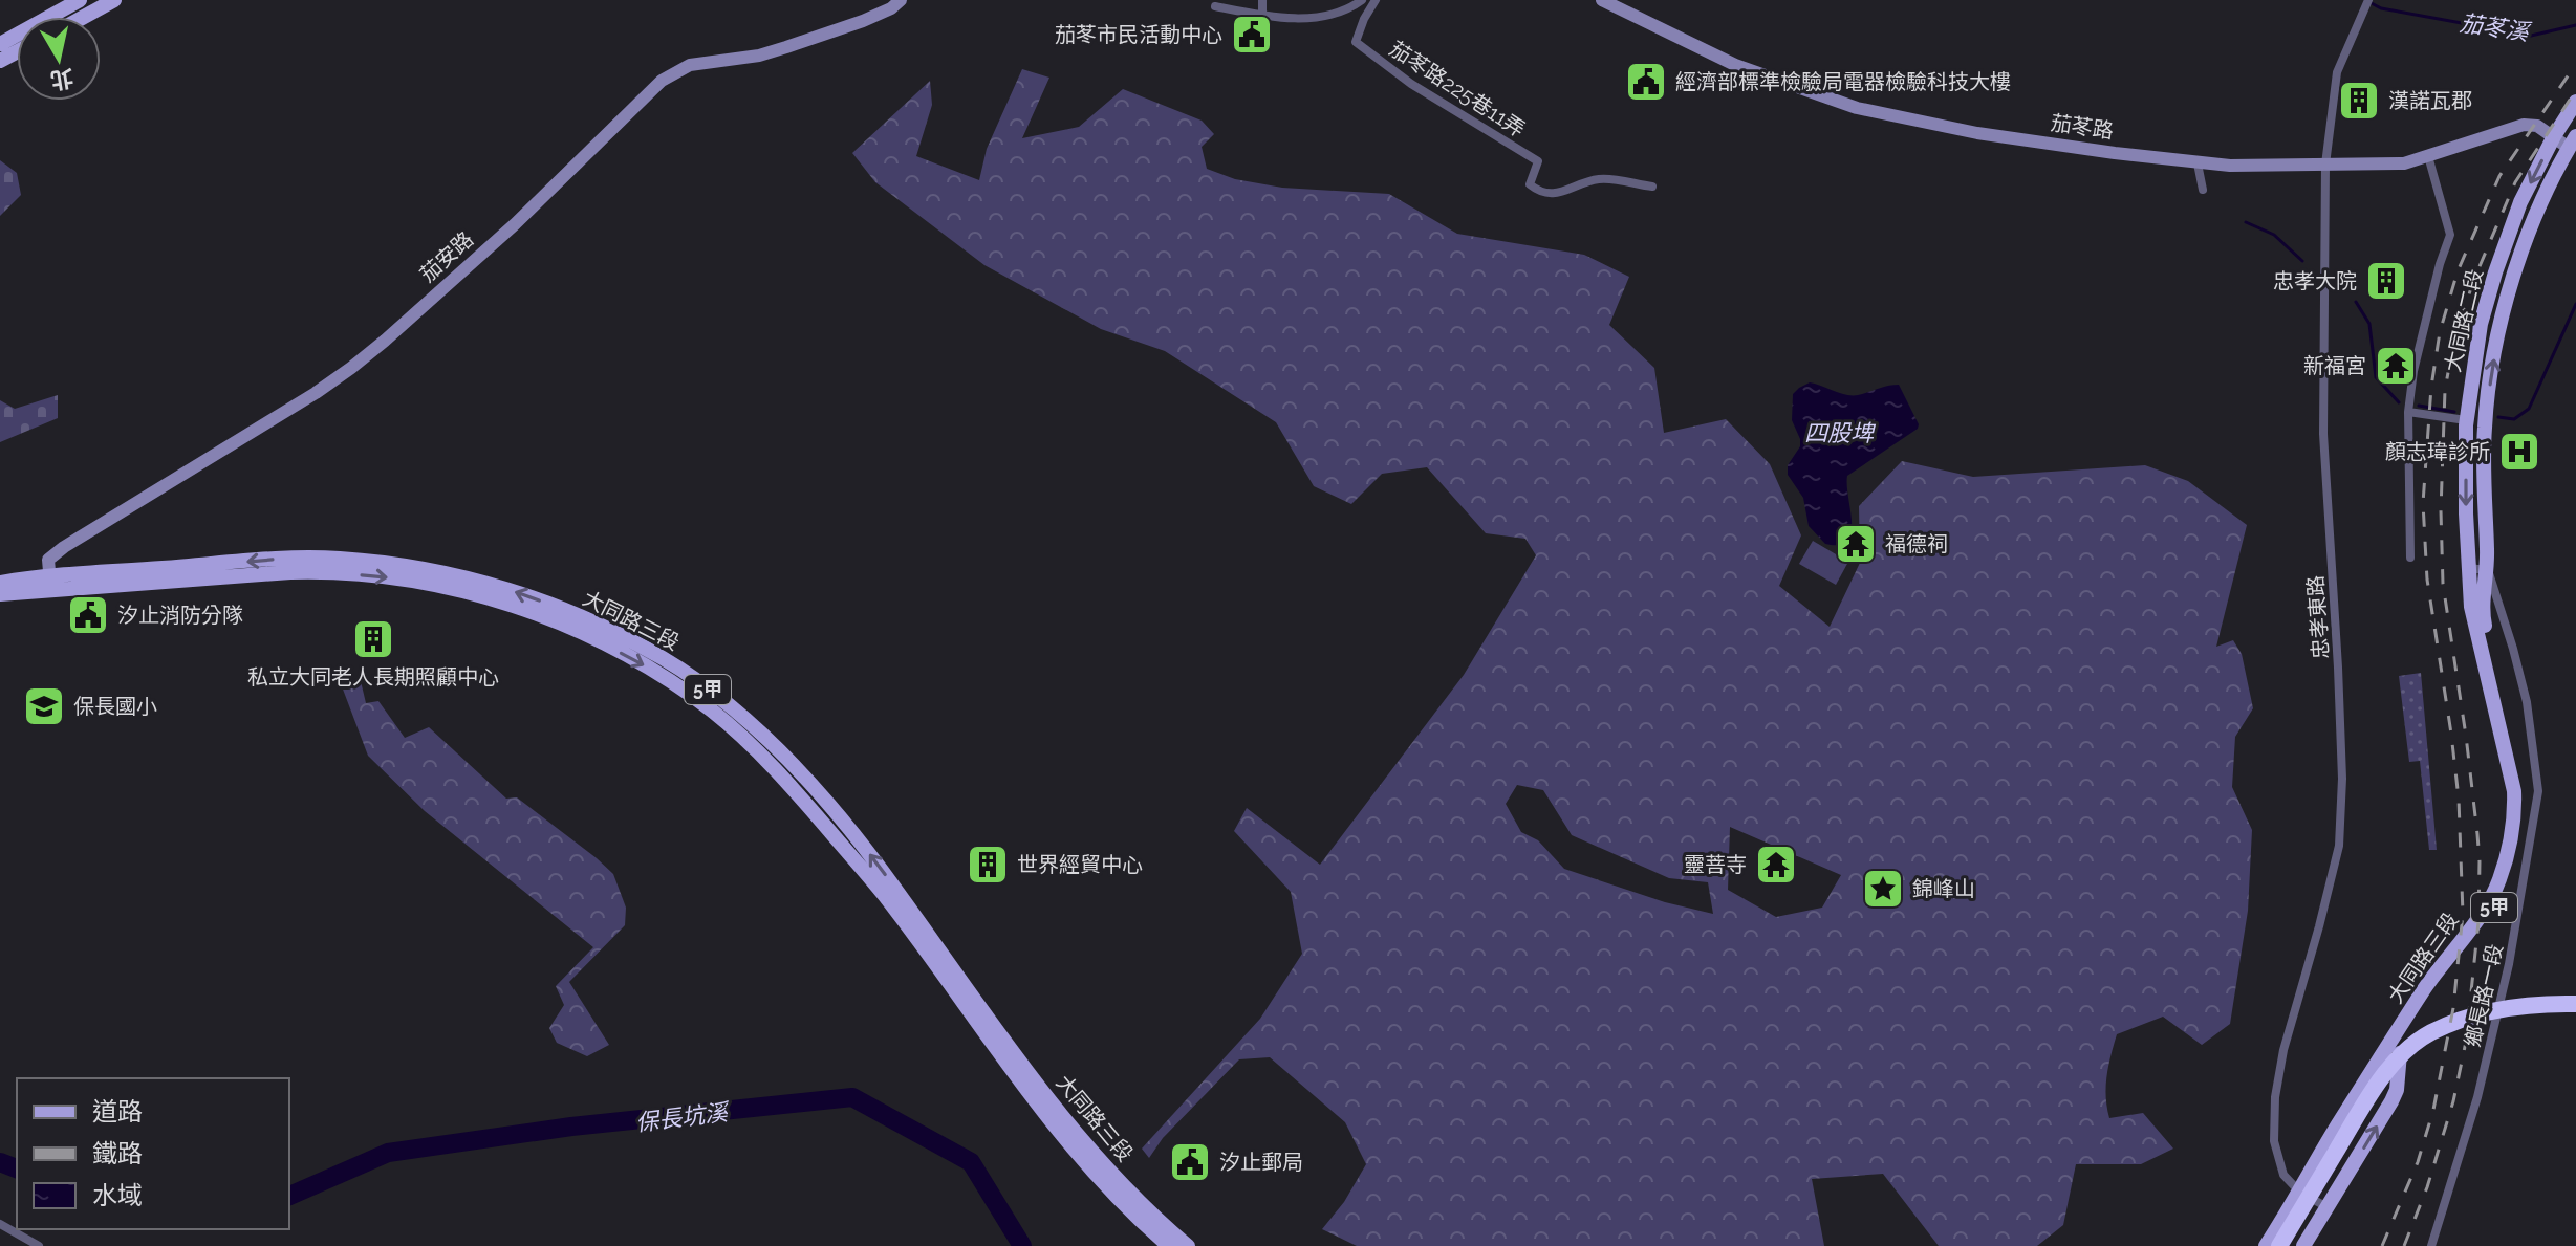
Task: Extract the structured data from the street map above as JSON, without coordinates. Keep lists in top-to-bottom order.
{
  "streets": {
    "main road": ["大同路二段", "大同路三段", "5甲"],
    "street": [
      "茄苳路225巷11弄",
      "茄苳路",
      "茄安路",
      "忠孝東路",
      "鄉長路一段"
    ]
  },
  "crossings": [
    ["茄苳路", "大同路二段"],
    ["茄苳路", "忠孝東路"],
    ["茄安路", "大同路三段"],
    ["大同路二段", "大同路三段"],
    ["大同路二段", "鄉長路一段"],
    ["忠孝東路", "大同路三段"],
    ["大同路三段", "鄉長路一段"]
  ],
  "water": ["茄苳溪", "四股埤", "保長坑溪"],
  "places": {
    "public building": [
      "茄苳市民活動中心",
      "經濟部標準檢驗局電器檢驗科技大樓",
      "汐止消防分隊",
      "汐止郵局"
    ],
    "building": [
      "漢諾瓦郡",
      "忠孝大院",
      "私立大同老人長期照顧中心",
      "世界經貿中心"
    ],
    "temple": ["新福宮", "福德祠", "靈菩寺"],
    "hospital": ["顏志瑋診所"],
    "school or university": ["保長國小"],
    "place": ["錦峰山"]
  },
  "legend": ["道路", "鐵路", "水域"],
  "north": "bottom"
}
